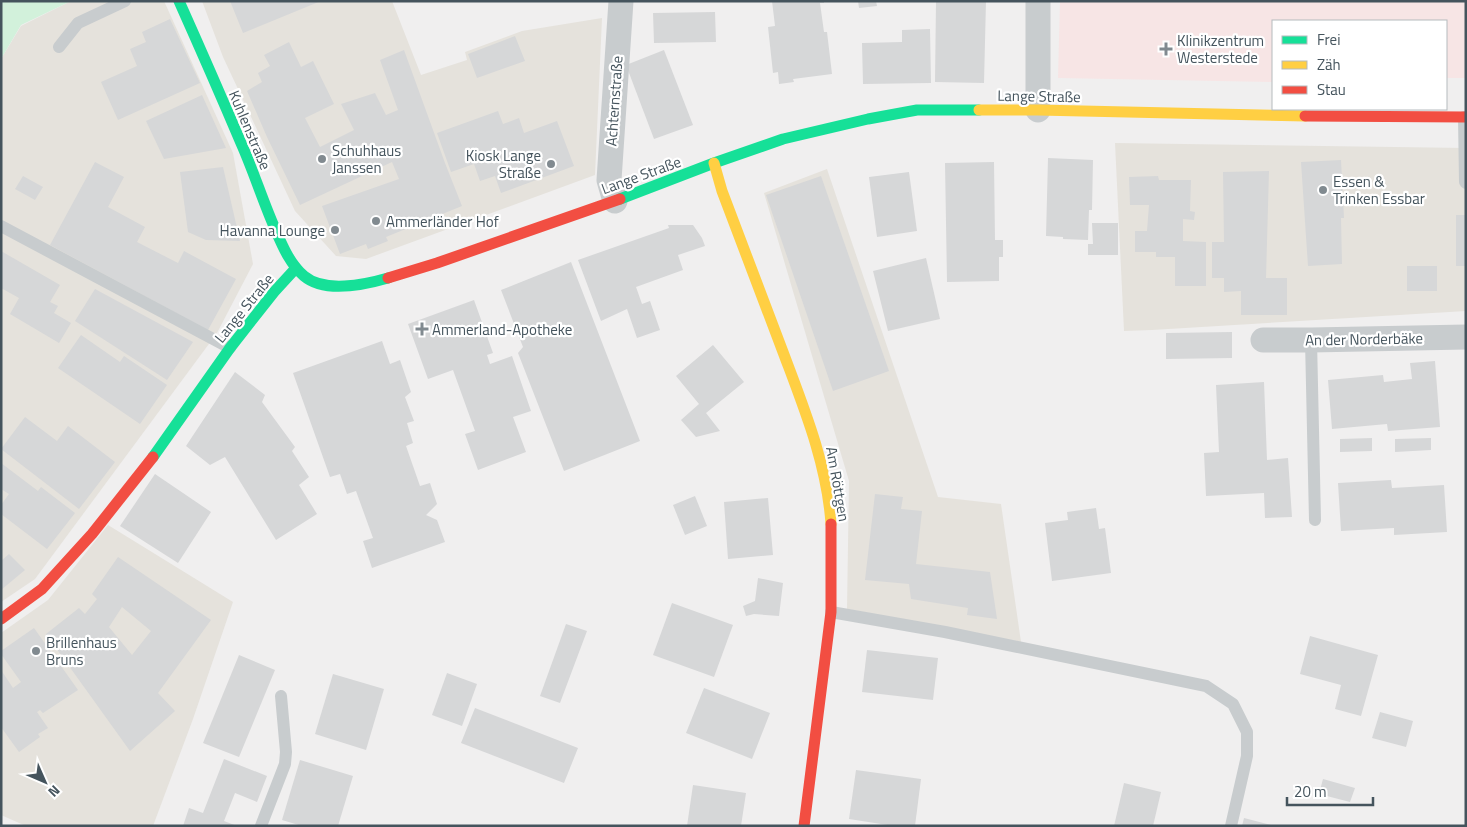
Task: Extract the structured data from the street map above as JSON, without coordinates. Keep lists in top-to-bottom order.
{
  "streets": {
    "street": [
      "Lange Straße",
      "Achternstraße",
      "Kuhlenstraße",
      "An der Norderbäke",
      "Am Röttgen"
    ]
  },
  "crossings": [
    ["Lange Straße", "Achternstraße"],
    ["Lange Straße", "Kuhlenstraße"],
    ["Lange Straße", "Am Röttgen"]
  ],
  "places": {
    "health": ["Klinikzentrum Westerstede", "Ammerland-Apotheke"],
    "other": [
      "Schuhhaus Janssen",
      "Kiosk Lange Straße",
      "Essen & Trinken Essbar",
      "Ammerländer Hof",
      "Havanna Lounge",
      "Brillenhaus Bruns"
    ]
  },
  "legend": ["Frei", "Zäh", "Stau"],
  "scale_bar": "20 m",
  "north": "bottom right"
}
